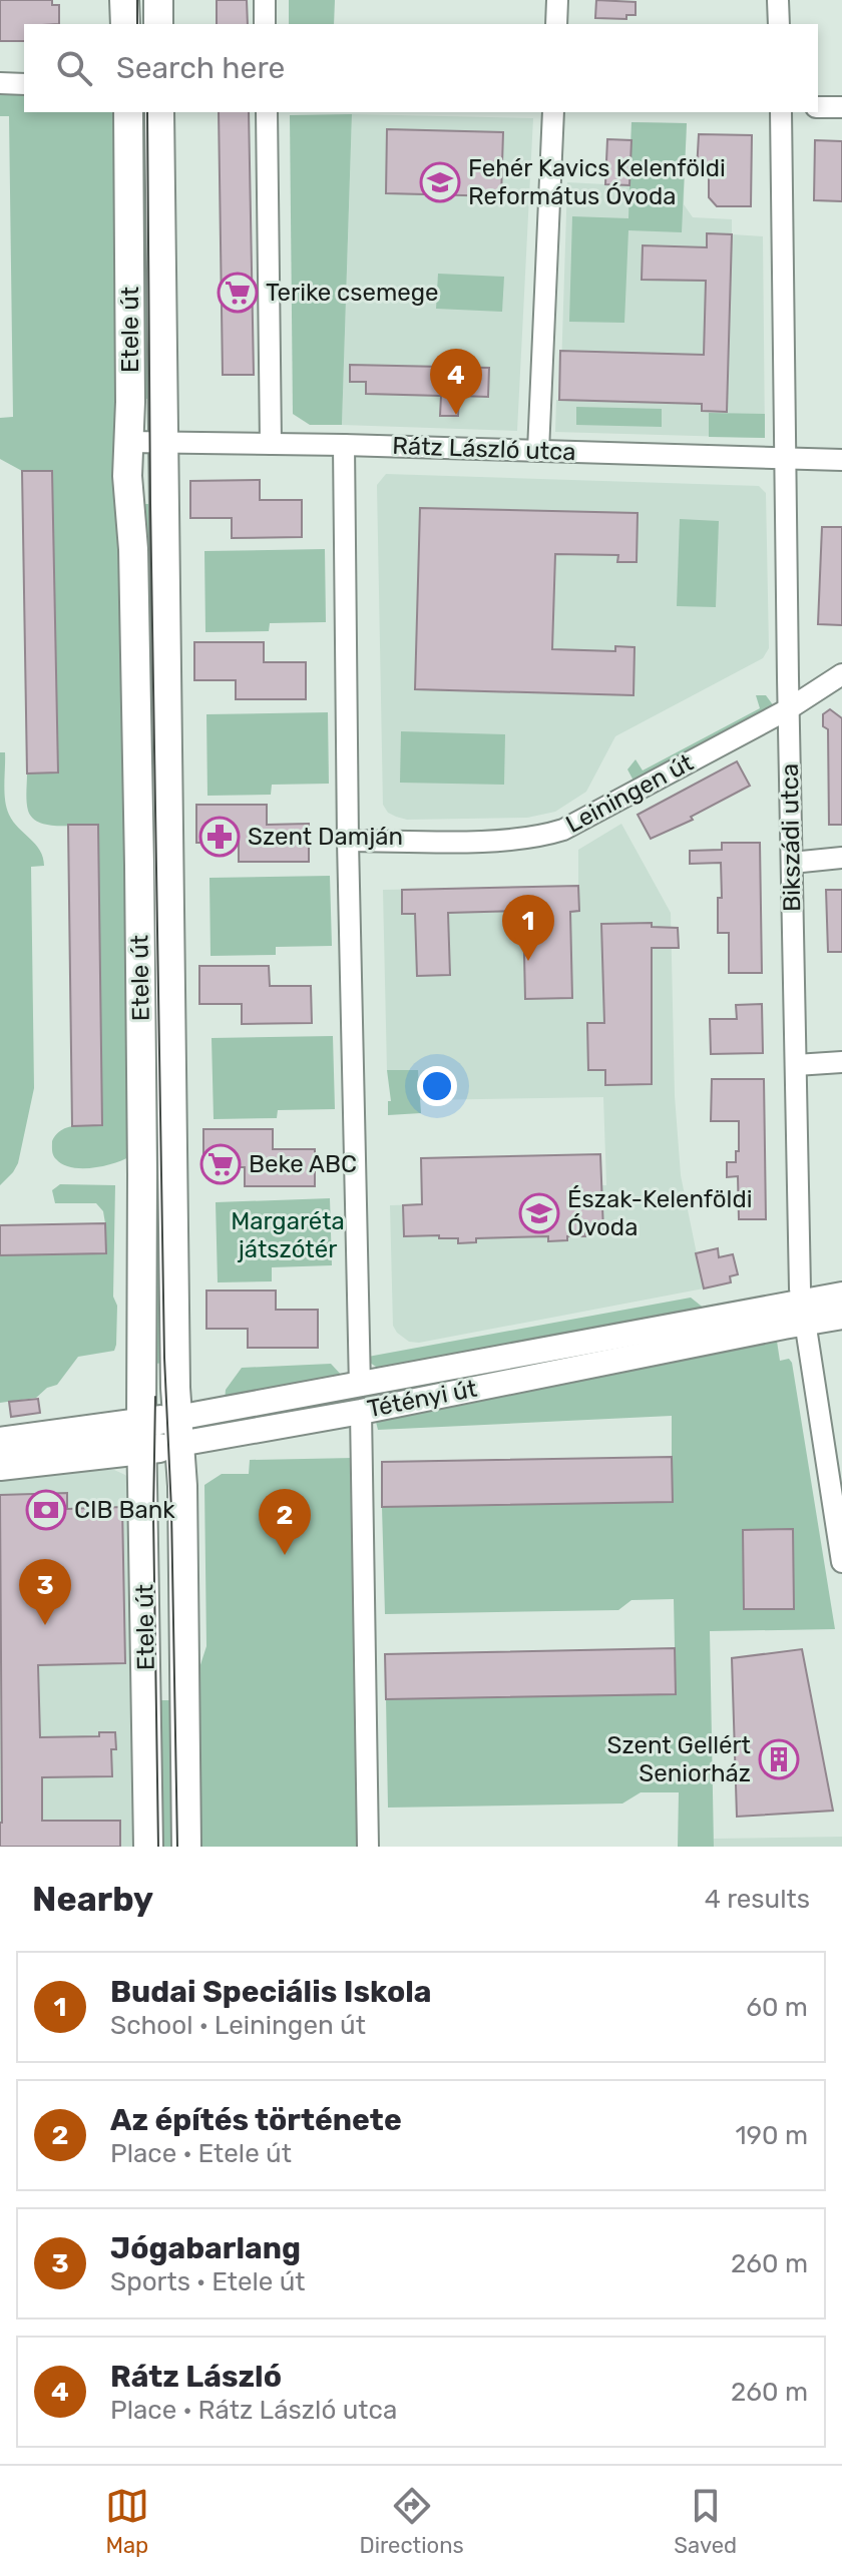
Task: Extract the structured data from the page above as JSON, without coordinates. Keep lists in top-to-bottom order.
{
  "streets": {
    "main road": ["Etele út", "Tétényi út"],
    "street": ["Rátz László utca", "Leiningen út", "Bikszádi utca"]
  },
  "crossings": [
    ["Etele út", "Rátz László utca"],
    ["Etele út", "Tétényi út"],
    ["Rátz László utca", "Bikszádi utca"],
    ["Leiningen út", "Bikszádi utca"],
    ["Bikszádi utca", "Tétényi út"]
  ],
  "parks": ["Margaréta játszótér"],
  "places": {
    "school or university": ["Fehér Kavics Kelenföldi Református Óvoda", "Észak-Kelenföldi Óvoda"],
    "supermarket": ["Terike csemege", "Beke ABC"],
    "pharmacy": ["Szent Damján"],
    "bank": ["CIB Bank"],
    "building": ["Szent Gellért Seniorház"]
  },
  "page": {
    "search": "Search here",
    "pins": [
      "4",
      "1",
      "2",
      "3"
    ],
    "heading": ["Nearby", "4 results"],
    "list": [
      {
        "mark": "1",
        "name": "Budai Speciális Iskola",
        "note": "School · Leiningen út",
        "value": "60 m"
      },
      {
        "mark": "2",
        "name": "Az építés története",
        "note": "Place · Etele út",
        "value": "190 m"
      },
      {
        "mark": "3",
        "name": "Jógabarlang",
        "note": "Sports · Etele út",
        "value": "260 m"
      },
      {
        "mark": "4",
        "name": "Rátz László",
        "note": "Place · Rátz László utca",
        "value": "260 m"
      }
    ],
    "nav": ["Map", "Directions", "Saved"]
  }
}
